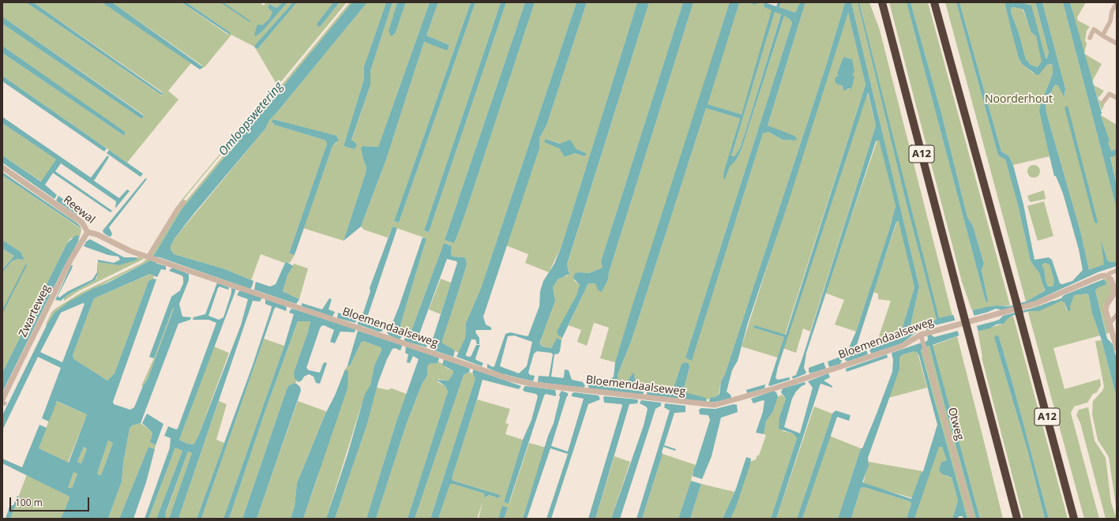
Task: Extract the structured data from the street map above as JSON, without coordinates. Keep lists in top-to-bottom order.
{
  "streets": {
    "highway": ["A12"],
    "street": [
      "Reewal",
      "Zwarteweg",
      "Bloemendaalseweg",
      "Otweg"
    ]
  },
  "crossings": [
    ["Reewal", "Zwarteweg"],
    ["Reewal", "Bloemendaalseweg"],
    ["Bloemendaalseweg", "Otweg"]
  ],
  "water": ["Omloopswetering"],
  "parks": ["Noorderhout"],
  "scale_bar": "100 m"
}
